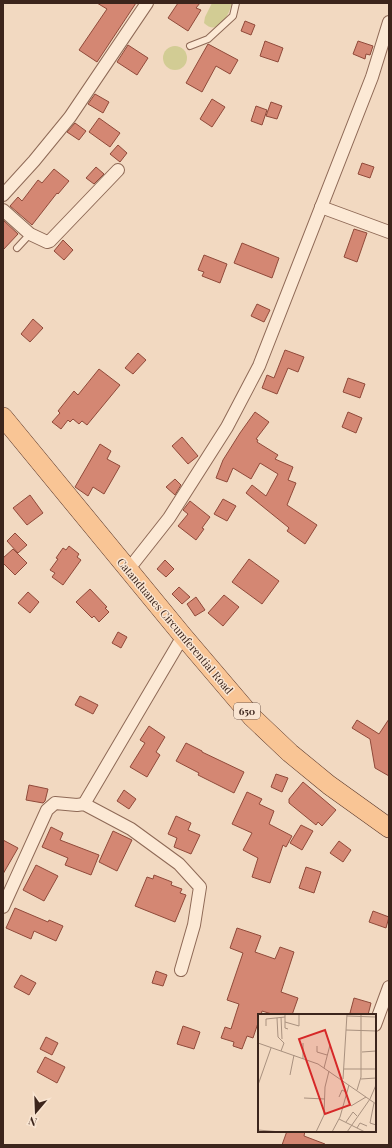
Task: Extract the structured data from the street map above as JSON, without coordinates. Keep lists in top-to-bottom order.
{
  "streets": {
    "main road": ["Catanduanes Circumferential Road", "650"]
  },
  "north": "bottom"
}
